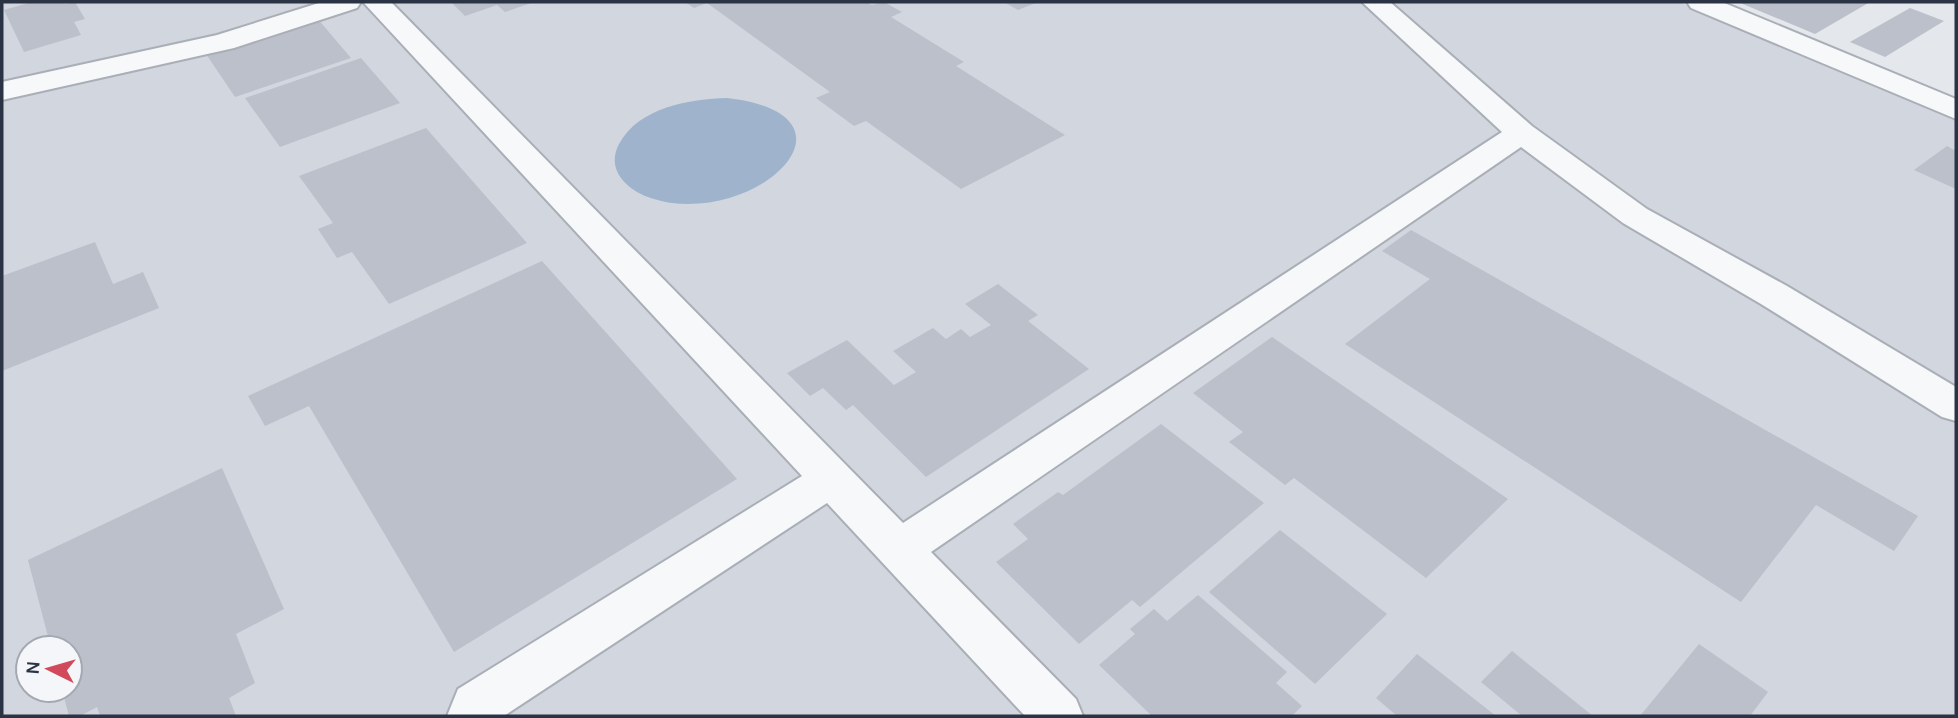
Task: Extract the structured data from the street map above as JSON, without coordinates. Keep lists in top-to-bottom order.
{
  "north": "left"
}
